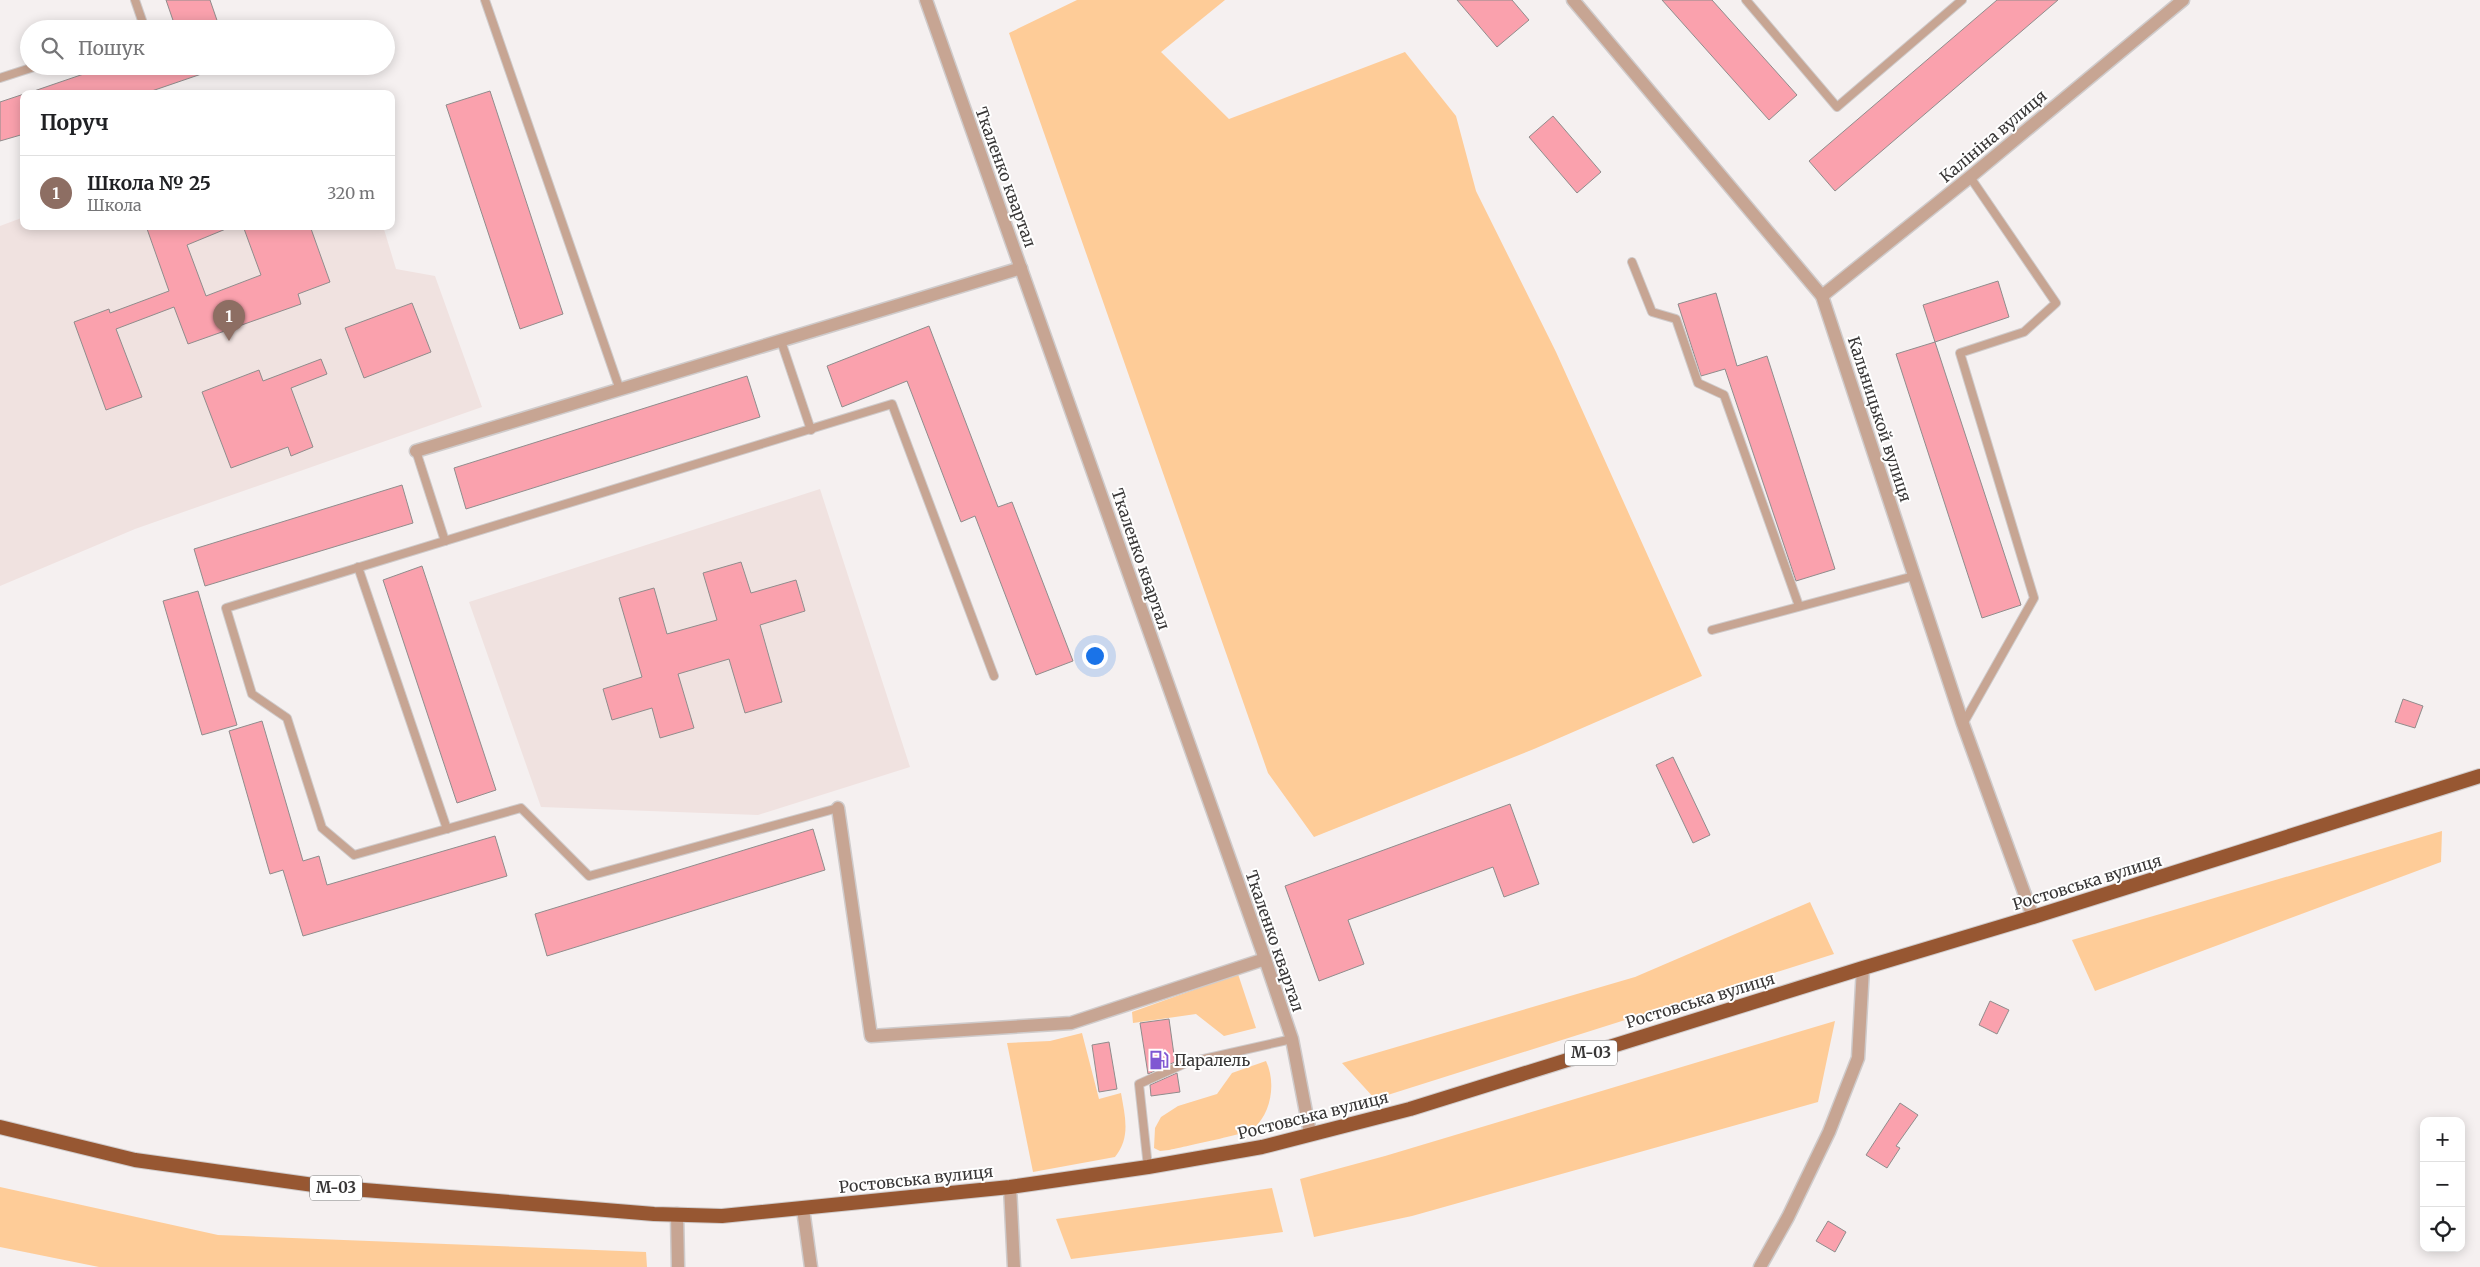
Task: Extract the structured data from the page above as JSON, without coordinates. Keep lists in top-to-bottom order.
{
  "streets": {
    "highway": ["Ростовська вулиця", "М-03"],
    "street": ["Калініна вулиця", "Ткаленко квартал", "Кальницькой вулиця"]
  },
  "crossings": [
    ["Калініна вулиця", "Кальницькой вулиця"],
    ["Ткаленко квартал", "Ростовська вулиця"],
    ["Кальницькой вулиця", "Ростовська вулиця"],
    ["Ростовська вулиця", "М-03"]
  ],
  "places": {
    "fuel station": ["Паралель"]
  },
  "page": {
    "search": "Пошук",
    "heading": "Поруч",
    "list": [
      {
        "mark": "1",
        "name": "Школа № 25",
        "note": "Школа",
        "value": "320 m"
      }
    ],
    "pins": "1",
    "map_buttons": ["+", "−"]
  }
}
